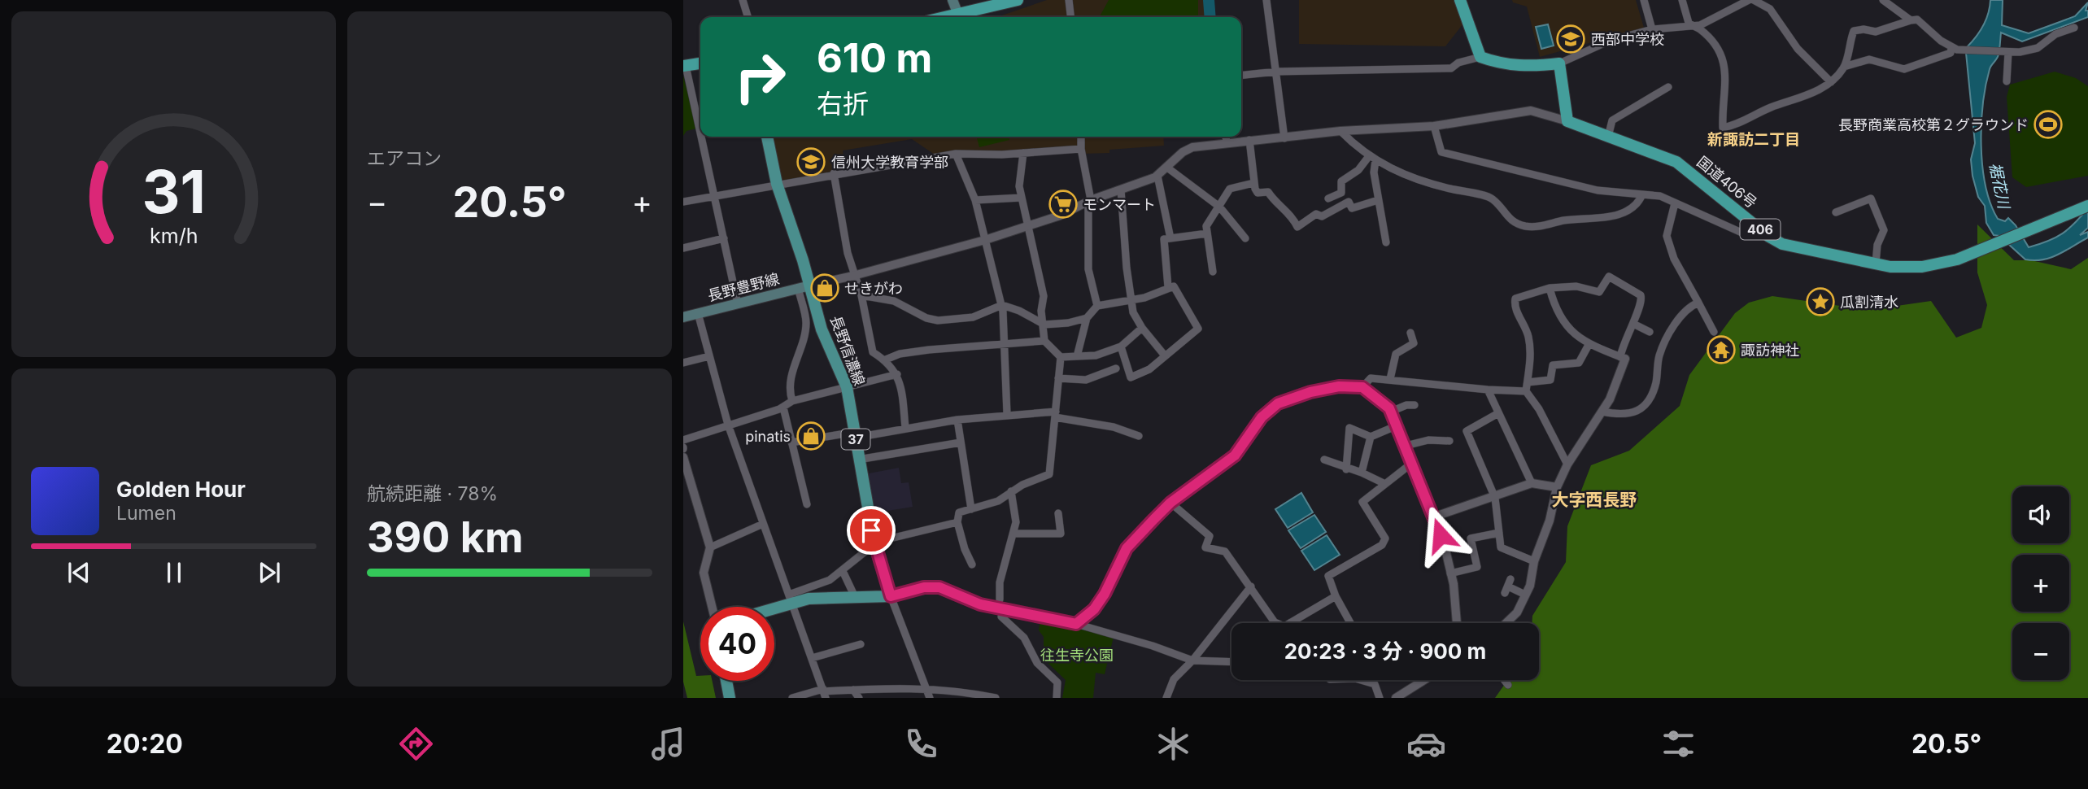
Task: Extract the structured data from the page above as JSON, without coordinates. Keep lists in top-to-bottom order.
{
  "streets": {
    "highway": ["国道406号", "406"],
    "main road": ["長野豊野線", "長野信濃線", "37"]
  },
  "crossings": [
    ["長野豊野線", "長野信濃線"]
  ],
  "districts": ["新諏訪二丁目", "大字西長野"],
  "water": ["裾花川"],
  "parks": ["往生寺公園"],
  "places": {
    "school or university": ["西部中学校", "信州大学教育学部"],
    "sports": ["長野商業高校第２グラウンド"],
    "supermarket": ["モンマート"],
    "shop": ["せきがわ", "pinatis"],
    "place": ["瓜割清水"],
    "temple": ["諏訪神社"]
  },
  "page": {
    "tile": [
      "エアコン",
      ["航続距離 · 78%", "390 km"]
    ],
    "turn": ["610 m", "右折"],
    "heat": ["−", "20.5°", "+"],
    "song": ["Golden Hour", "Lumen"],
    "map_buttons": ["+", "−"],
    "limit": "40",
    "trip": "20:23 · 3 分 · 900 m",
    "tabs": ["20:20", "20.5°"],
    "gauge": ["31", "km/h"]
  }
}
